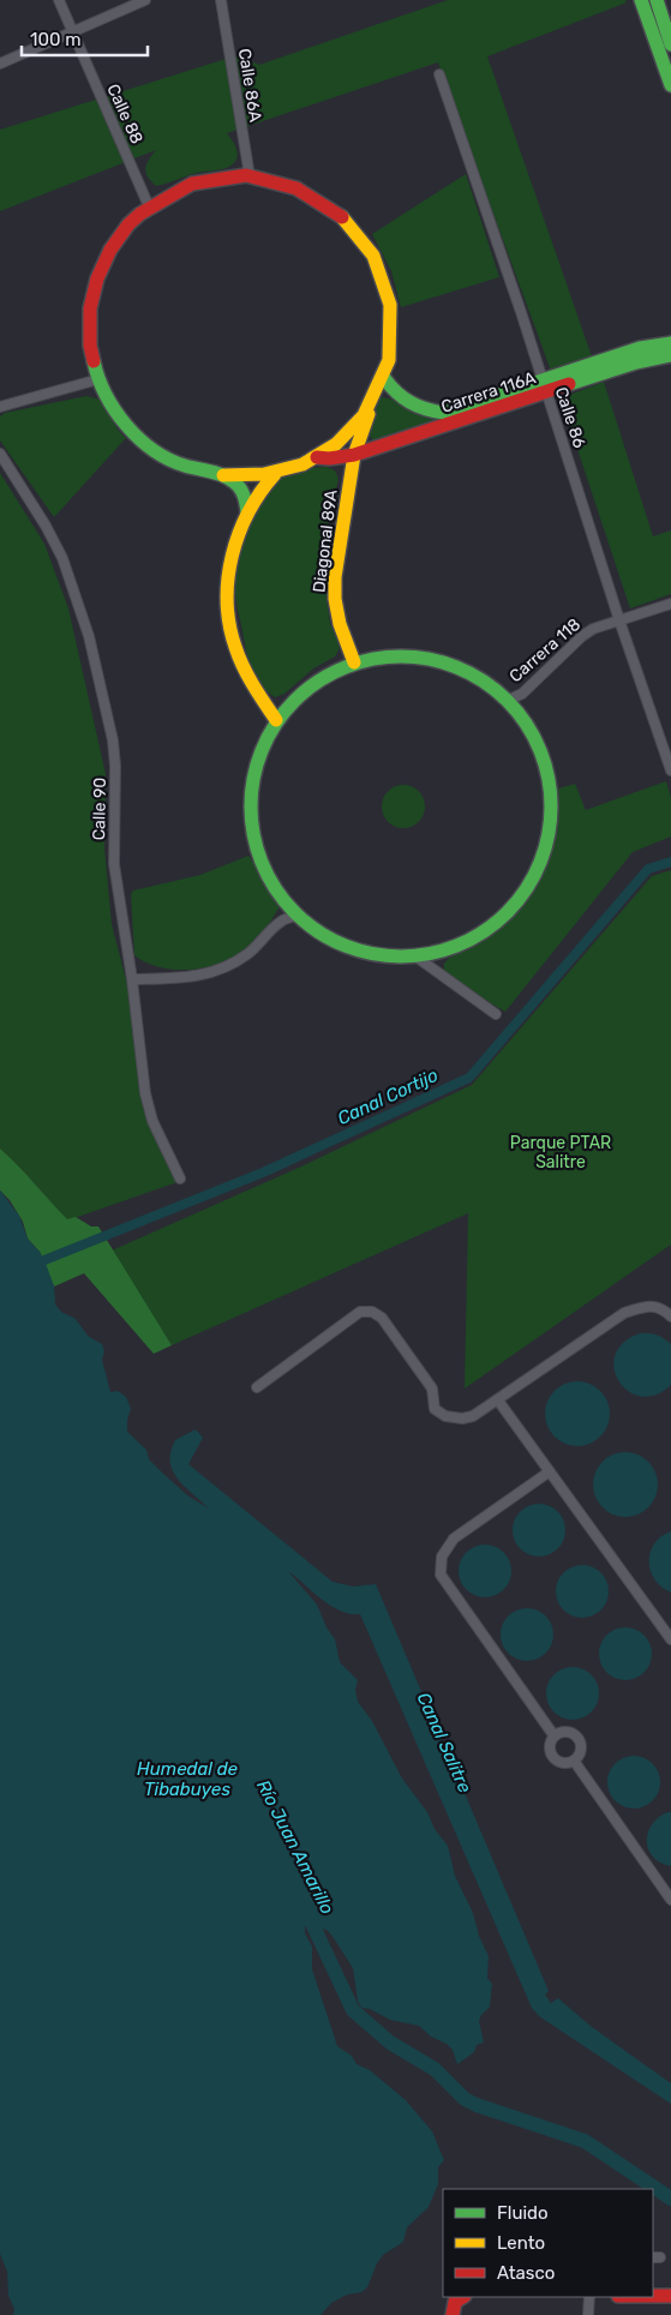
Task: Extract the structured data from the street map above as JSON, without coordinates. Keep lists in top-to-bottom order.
{
  "streets": {
    "street": [
      "Calle 86A",
      "Calle 88",
      "Carrera 116A",
      "Calle 86",
      "Diagonal 89A",
      "Carrera 118",
      "Calle 90"
    ]
  },
  "crossings": [
    ["Calle 86A", "Diagonal 89A"],
    ["Calle 88", "Diagonal 89A"],
    ["Carrera 116A", "Calle 86"],
    ["Carrera 116A", "Diagonal 89A"],
    ["Calle 86", "Carrera 118"]
  ],
  "water": [
    "Canal Cortijo",
    "Canal Salitre",
    "Humedal de Tibabuyes",
    "Río Juan Amarillo"
  ],
  "parks": ["Parque PTAR Salitre"],
  "legend": ["Fluido", "Lento", "Atasco"],
  "scale_bar": "100 m"
}
